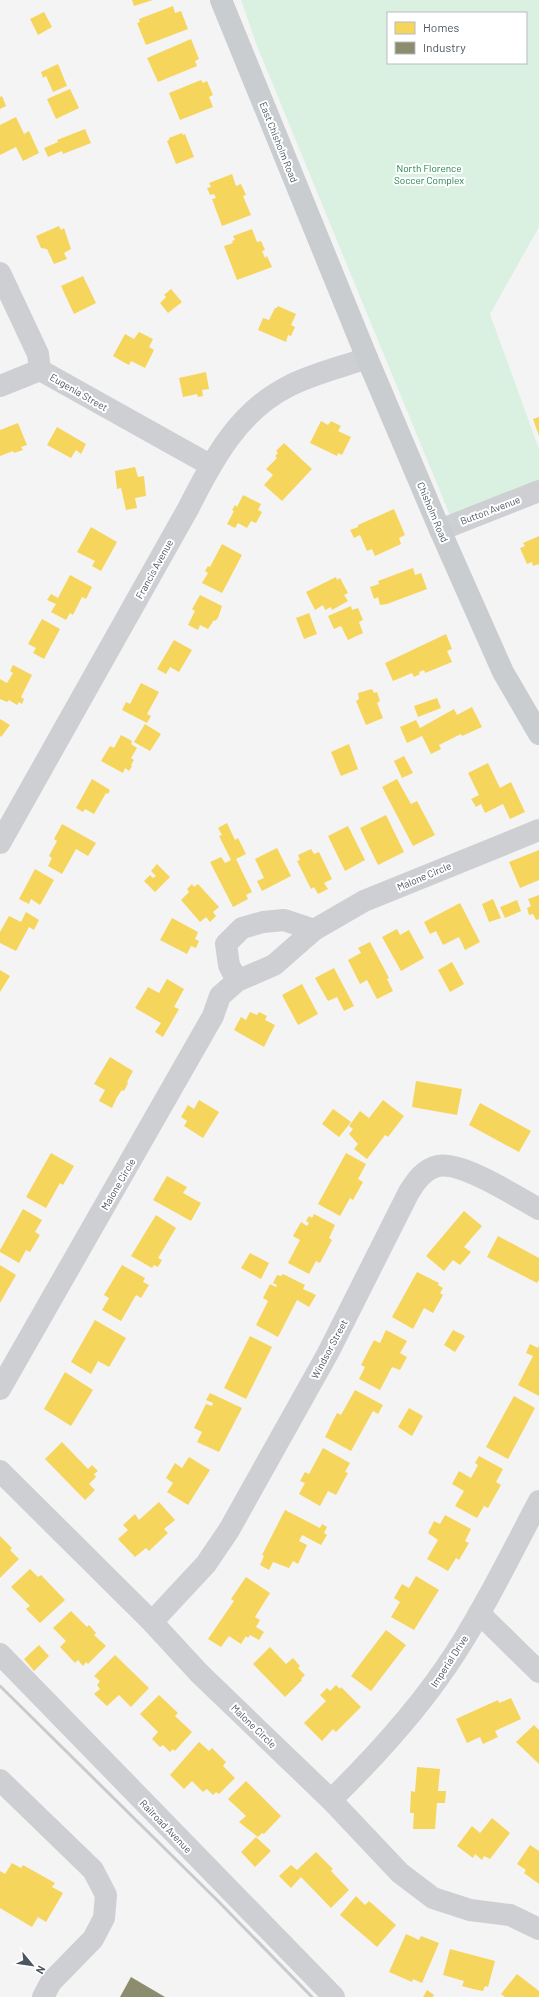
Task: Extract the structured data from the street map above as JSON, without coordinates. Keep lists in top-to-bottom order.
{
  "streets": {
    "main road": ["East Chisholm Road", "Chisholm Road"],
    "street": [
      "Eugenia Street",
      "Button Avenue",
      "Francis Avenue",
      "Malone Circle",
      "Windsor Street",
      "Imperial Drive",
      "Railroad Avenue"
    ]
  },
  "crossings": [
    ["East Chisholm Road", "Chisholm Road"],
    ["Eugenia Street", "Francis Avenue"],
    ["Button Avenue", "Chisholm Road"],
    ["Chisholm Road", "Francis Avenue"],
    ["Malone Circle", "Windsor Street"],
    ["Malone Circle", "Imperial Drive"]
  ],
  "parks": ["North Florence Soccer Complex"],
  "legend": ["Homes", "Industry"],
  "north": "bottom right"
}
